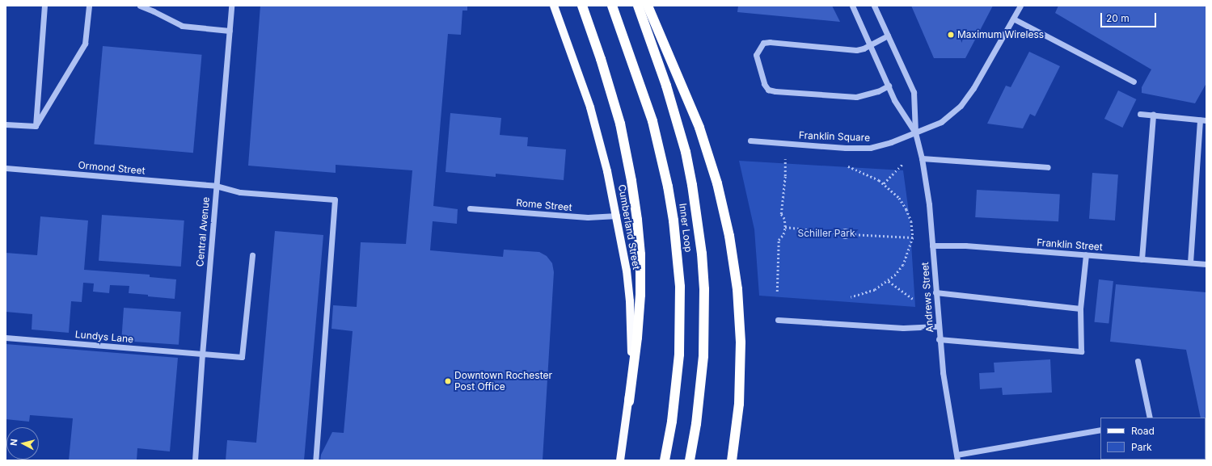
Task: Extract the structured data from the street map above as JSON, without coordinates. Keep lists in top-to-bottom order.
{
  "streets": {
    "highway": ["Inner Loop"],
    "main road": ["Cumberland Street"],
    "street": [
      "Franklin Square",
      "Ormond Street",
      "Rome Street",
      "Central Avenue",
      "Franklin Street",
      "Andrews Street",
      "Lundys Lane"
    ]
  },
  "crossings": [
    ["Franklin Square", "Andrews Street"],
    ["Ormond Street", "Central Avenue"],
    ["Rome Street", "Cumberland Street"],
    ["Central Avenue", "Lundys Lane"],
    ["Franklin Street", "Andrews Street"]
  ],
  "parks": ["Schiller Park"],
  "places": ["Maximum Wireless", "Downtown Rochester Post Office"],
  "legend": ["Road", "Park"],
  "scale_bar": "20 m",
  "north": "left"
}
